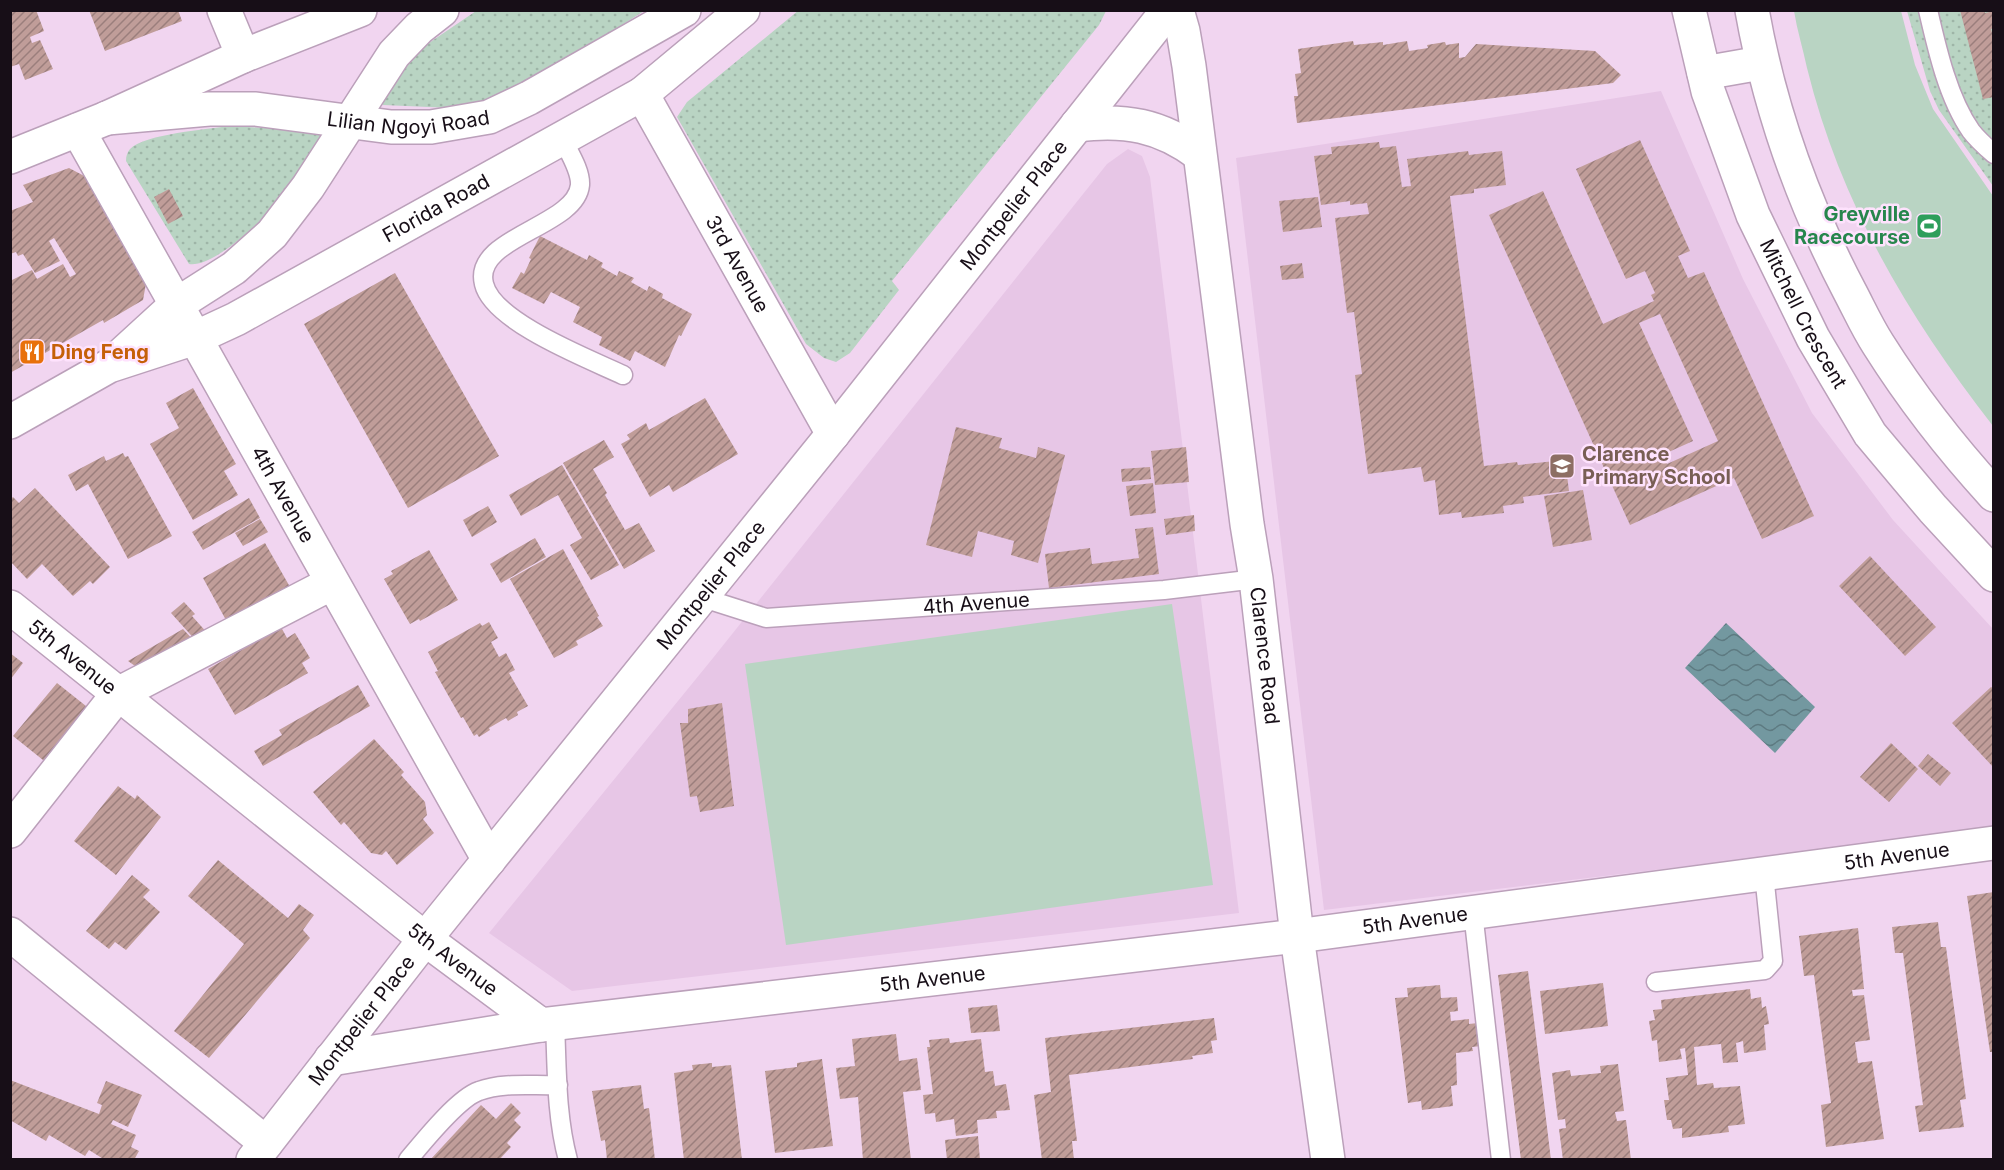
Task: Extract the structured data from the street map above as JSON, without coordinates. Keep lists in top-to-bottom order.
{
  "streets": {
    "street": [
      "Lilian Ngoyi Road",
      "Montpelier Place",
      "Florida Road",
      "3rd Avenue",
      "Mitchell Crescent",
      "4th Avenue",
      "5th Avenue",
      "Clarence Road"
    ]
  },
  "crossings": [
    ["Lilian Ngoyi Road", "Florida Road"],
    ["Lilian Ngoyi Road", "4th Avenue"],
    ["Montpelier Place", "3rd Avenue"],
    ["Montpelier Place", "4th Avenue"],
    ["Montpelier Place", "5th Avenue"],
    ["Florida Road", "3rd Avenue"],
    ["Florida Road", "4th Avenue"],
    ["4th Avenue", "Clarence Road"],
    ["5th Avenue", "Clarence Road"]
  ],
  "places": {
    "sports": ["Greyville Racecourse"],
    "restaurant": ["Ding Feng"],
    "school or university": ["Clarence Primary School"]
  }
}
